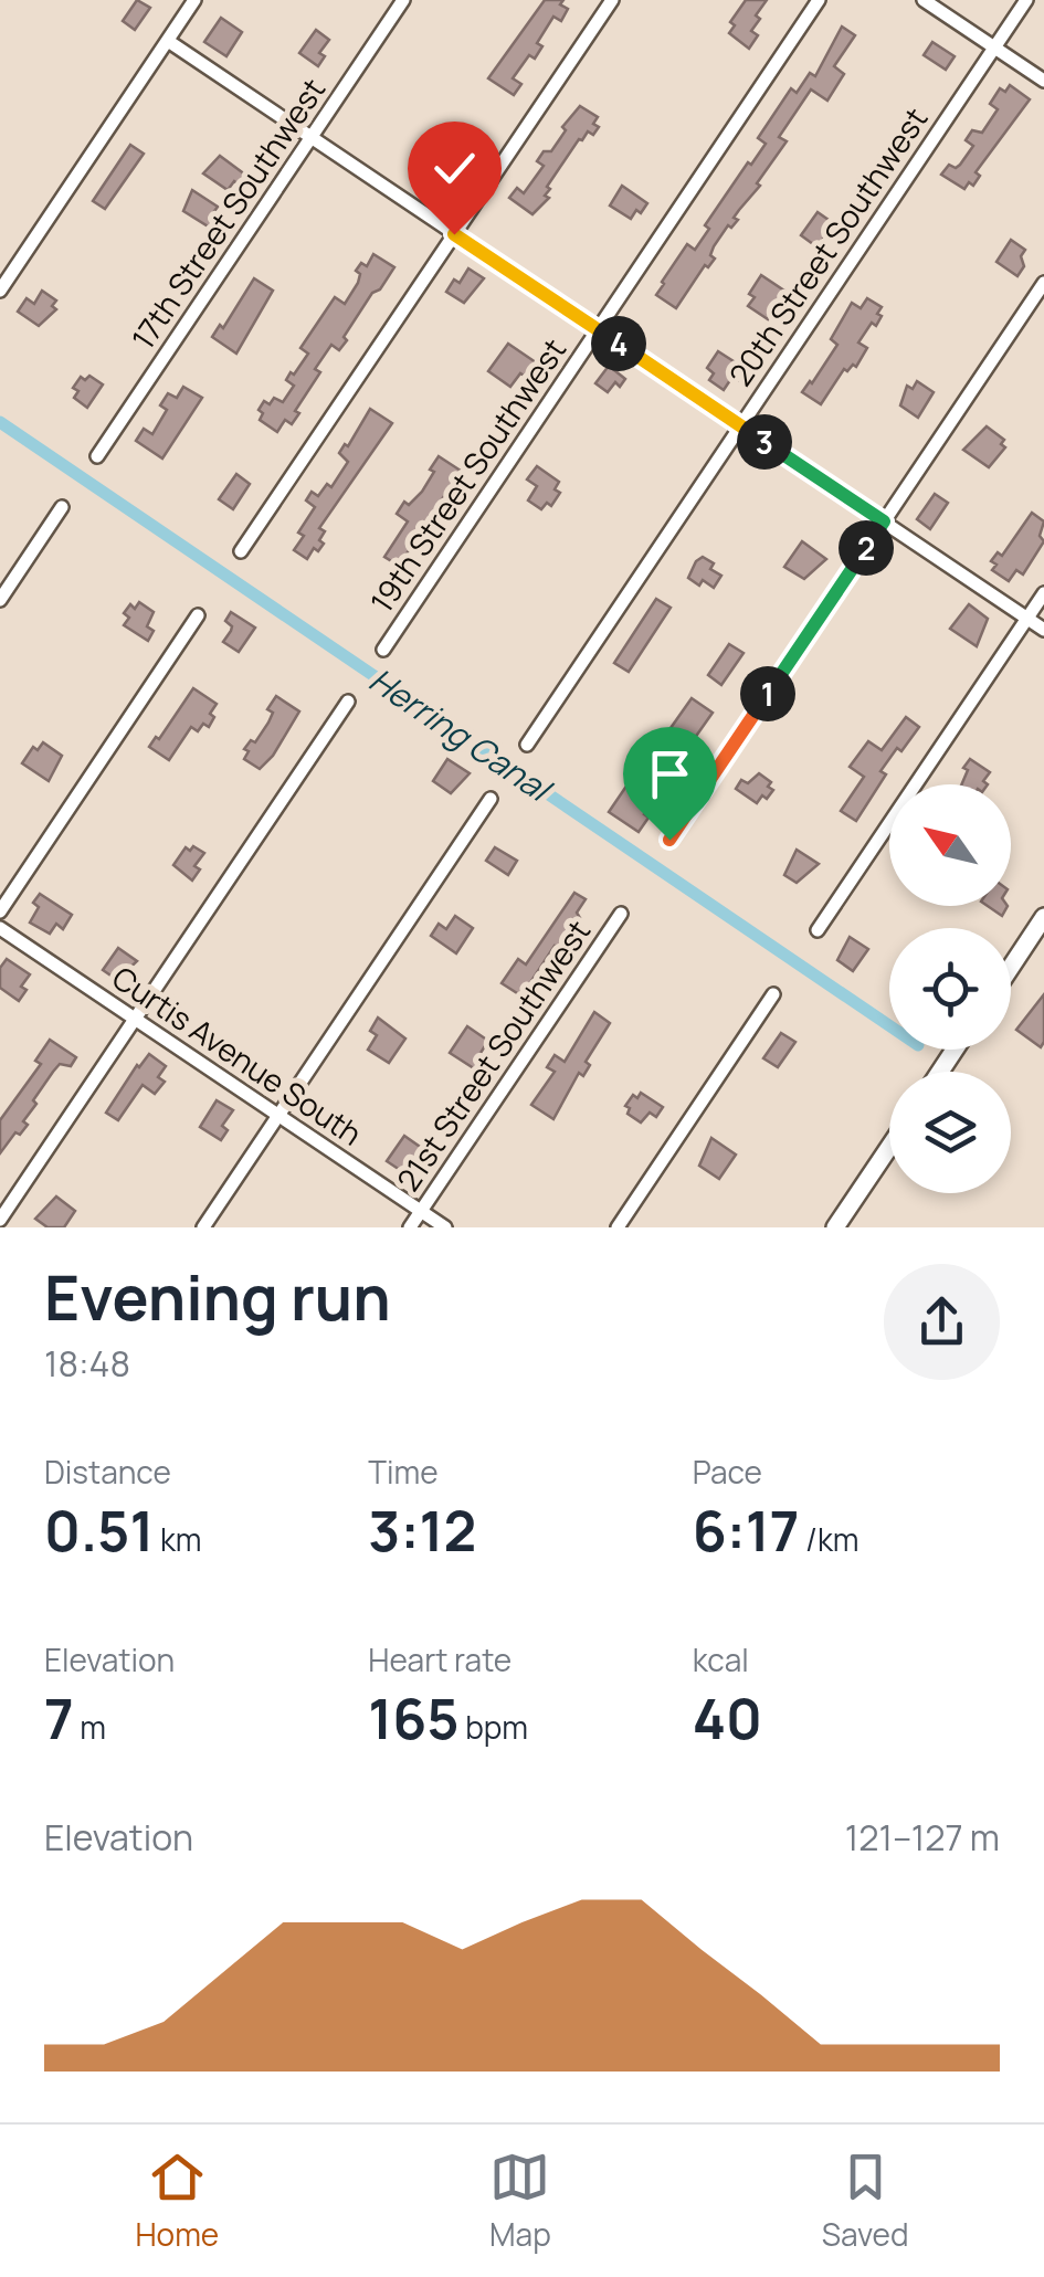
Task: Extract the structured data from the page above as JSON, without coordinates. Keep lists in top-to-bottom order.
{
  "streets": {
    "street": [
      "17th Street Southwest",
      "20th Street Southwest",
      "19th Street Southwest",
      "Curtis Avenue South",
      "21st Street Southwest"
    ]
  },
  "crossings": [
    ["Curtis Avenue South", "21st Street Southwest"]
  ],
  "water": ["Herring Canal"],
  "north": "top left",
  "page": {
    "pins": [
      "4",
      "3",
      "2",
      "1"
    ],
    "heading": ["Evening run", "18:48"],
    "stats": [
      ["Distance", "0.51 km"],
      ["Time", "3:12"],
      ["Pace", "6:17 /km"],
      ["Elevation", "7 m"],
      ["Heart rate", "165 bpm"],
      ["kcal", "40"]
    ],
    "chart": ["Elevation", "121–127 m"],
    "tabs": ["Home", "Map", "Saved"]
  }
}
